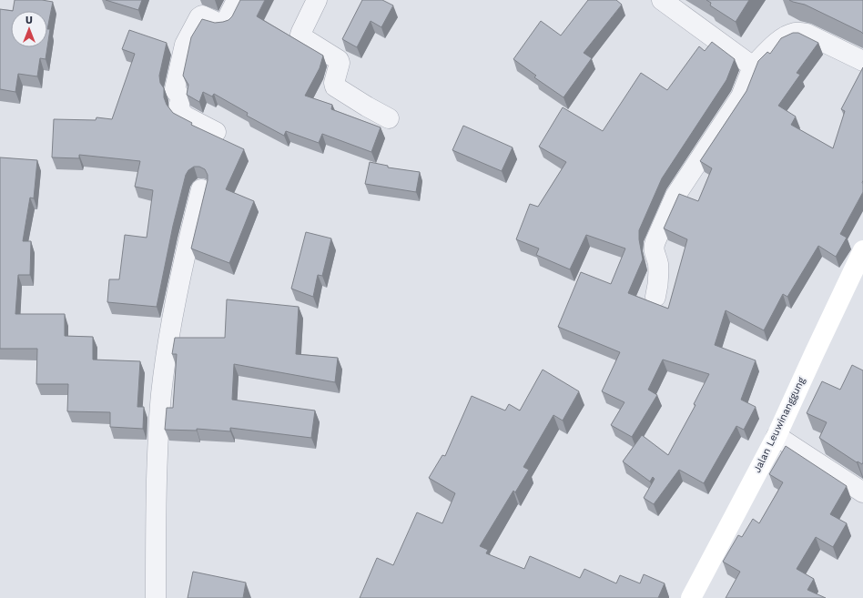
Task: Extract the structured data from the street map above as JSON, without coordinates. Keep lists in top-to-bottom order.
{
  "streets": {
    "main road": ["Jalan Leuwinanggung"]
  },
  "north": "top"
}
